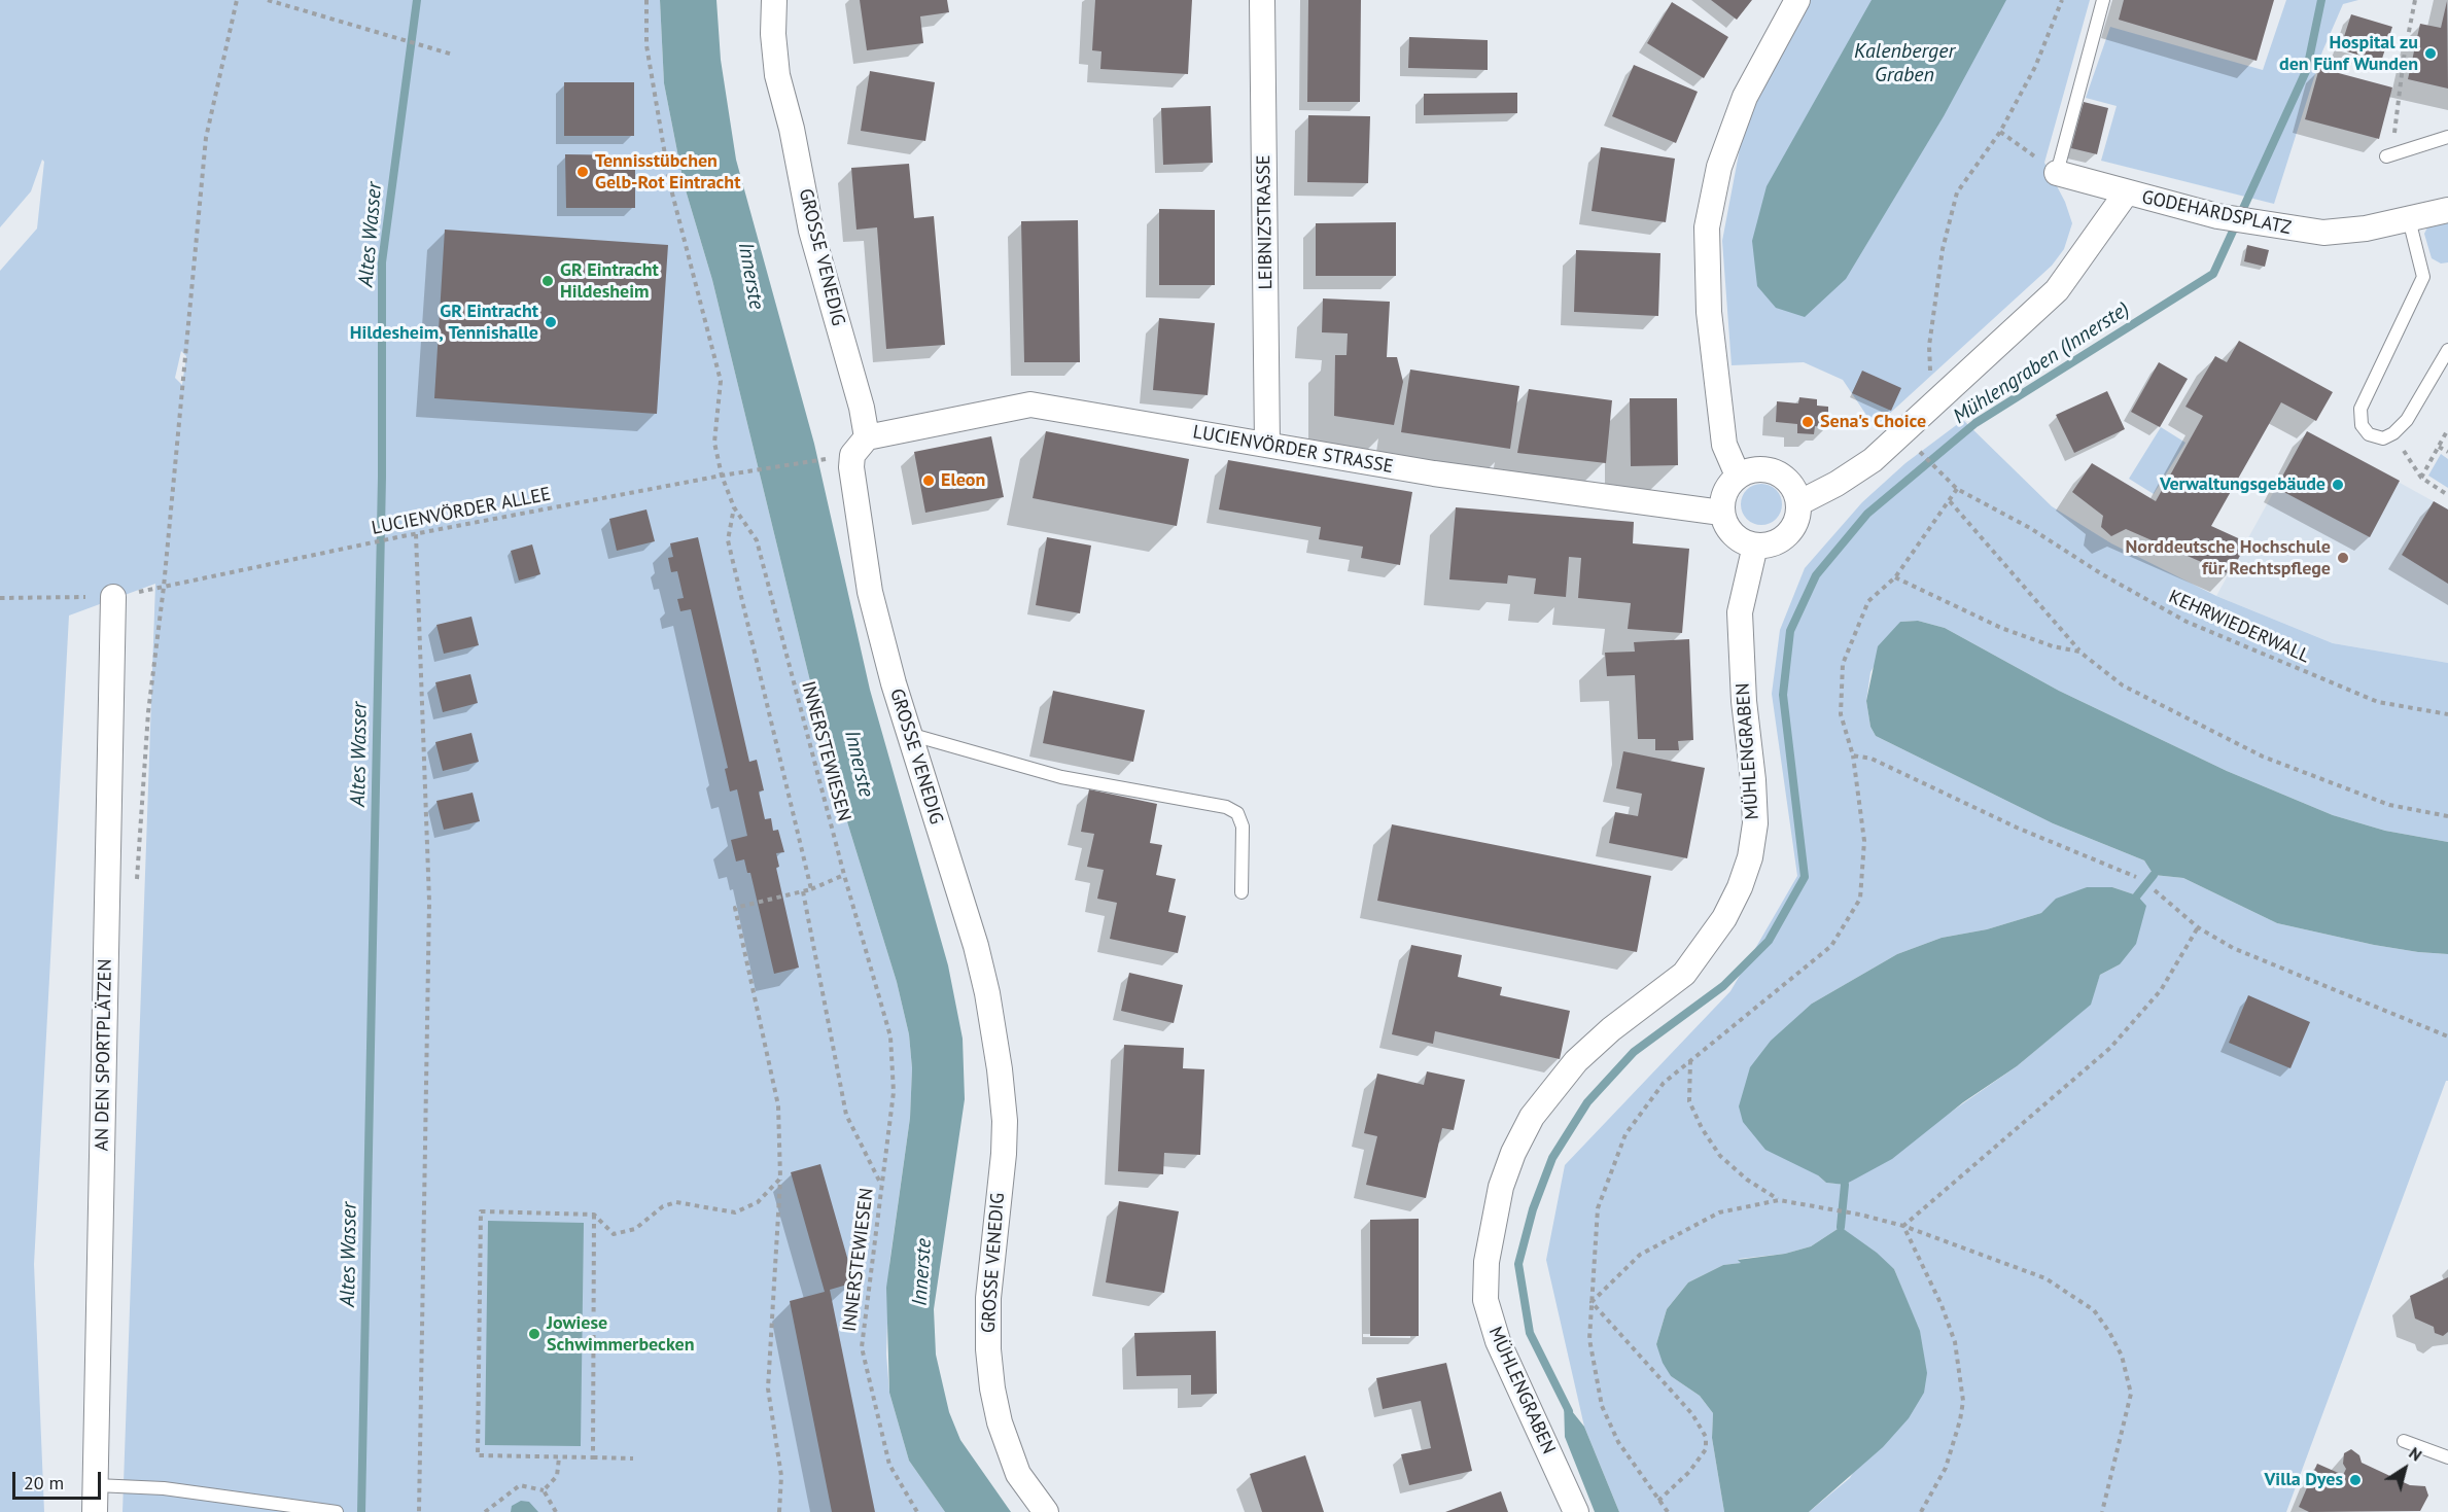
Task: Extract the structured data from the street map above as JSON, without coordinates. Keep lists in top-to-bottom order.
{
  "streets": {
    "street": [
      "GODEHARDSPLATZ",
      "LEIBNIZSTRASSE",
      "GROSSE VENEDIG",
      "LUCIENVÖRDER STRASSE",
      "MÜHLENGRABEN",
      "AN DEN SPORTPLÄTZEN"
    ],
    "path": ["LUCIENVÖRDER ALLEE", "KEHRWIEDERWALL", "INNERSTEWIESEN"]
  },
  "crossings": [
    ["LEIBNIZSTRASSE", "LUCIENVÖRDER STRASSE"],
    ["GROSSE VENEDIG", "LUCIENVÖRDER STRASSE"],
    ["LUCIENVÖRDER STRASSE", "MÜHLENGRABEN"],
    ["LUCIENVÖRDER ALLEE", "INNERSTEWIESEN"]
  ],
  "water": [
    "Kalenberger Graben",
    "Altes Wasser",
    "Innerste",
    "Mühlengraben (Innerste)"
  ],
  "places": [
    "Hospital zu den Fünf Wunden",
    "Tennisstübchen Gelb-Rot Eintracht",
    "GR Eintracht Hildesheim",
    "GR Eintracht Hildesheim, Tennishalle",
    "Sena's Choice",
    "Eleon",
    "Verwaltungsgebäude",
    "Norddeutsche Hochschule für Rechtspflege",
    "Jowiese Schwimmerbecken",
    "Villa Dyes"
  ],
  "scale_bar": "20 m",
  "north": "top right"
}
